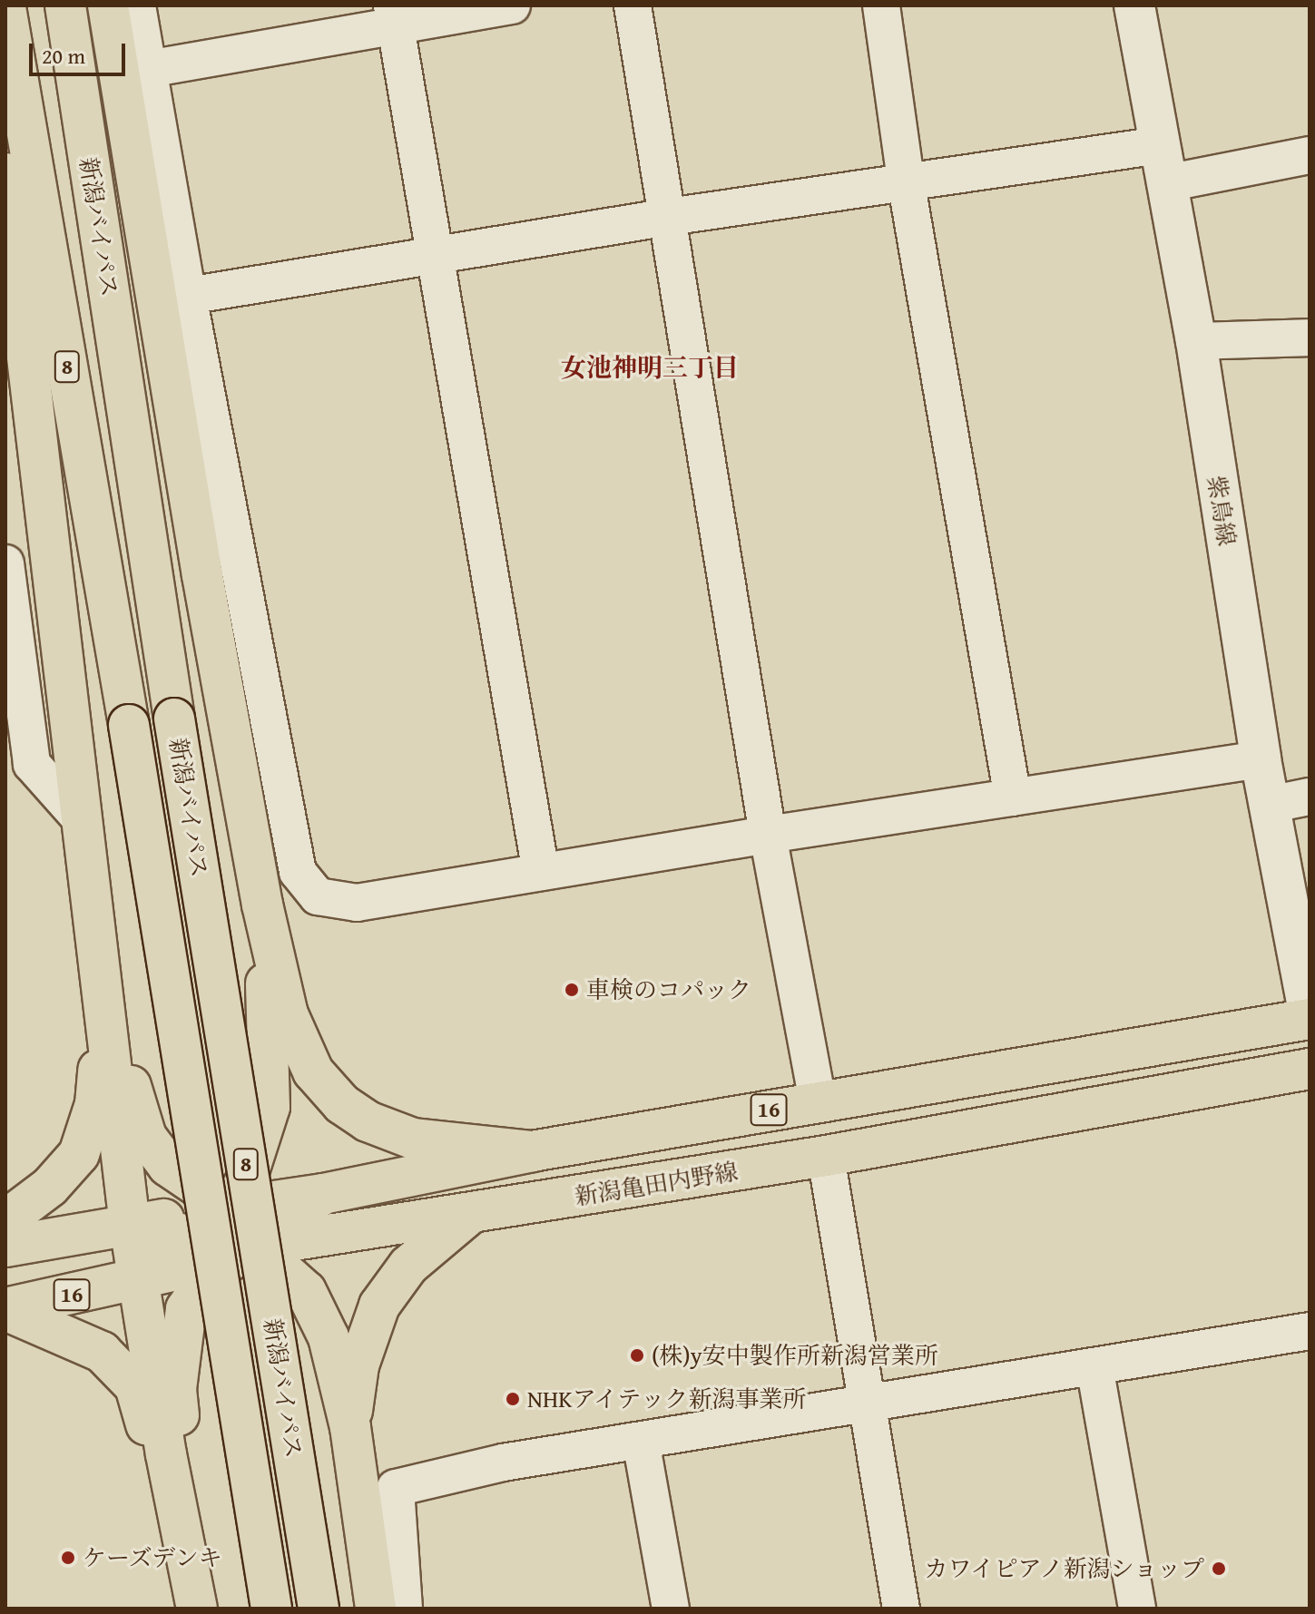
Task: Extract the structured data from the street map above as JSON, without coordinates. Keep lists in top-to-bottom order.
{
  "streets": {
    "main road": [
      "新潟バイパス",
      "8",
      "16",
      "新潟亀田内野線"
    ],
    "street": ["紫鳥線"]
  },
  "crossings": [
    ["紫鳥線", "16"]
  ],
  "districts": ["女池神明三丁目"],
  "places": [
    "車検のコパック",
    "(株)y安中製作所新潟営業所",
    "NHKアイテック新潟事業所",
    "ケーズデンキ",
    "カワイピアノ新潟ショップ"
  ],
  "scale_bar": "20 m"
}
